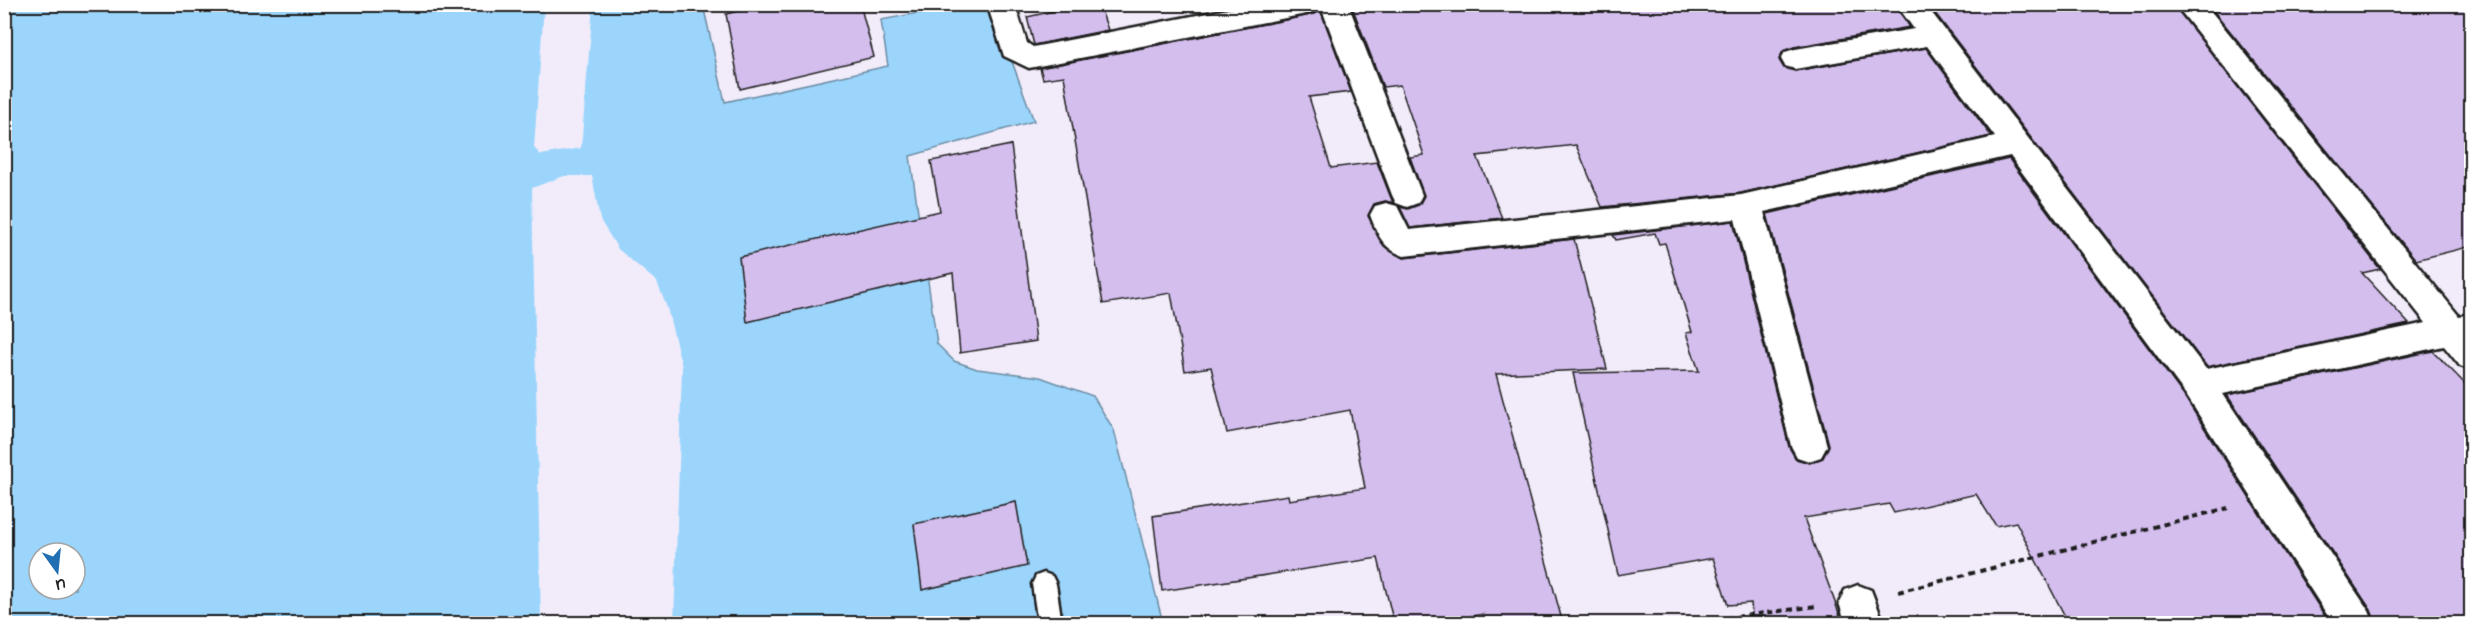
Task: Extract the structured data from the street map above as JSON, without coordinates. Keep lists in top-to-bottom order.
{
  "north": "bottom"
}
